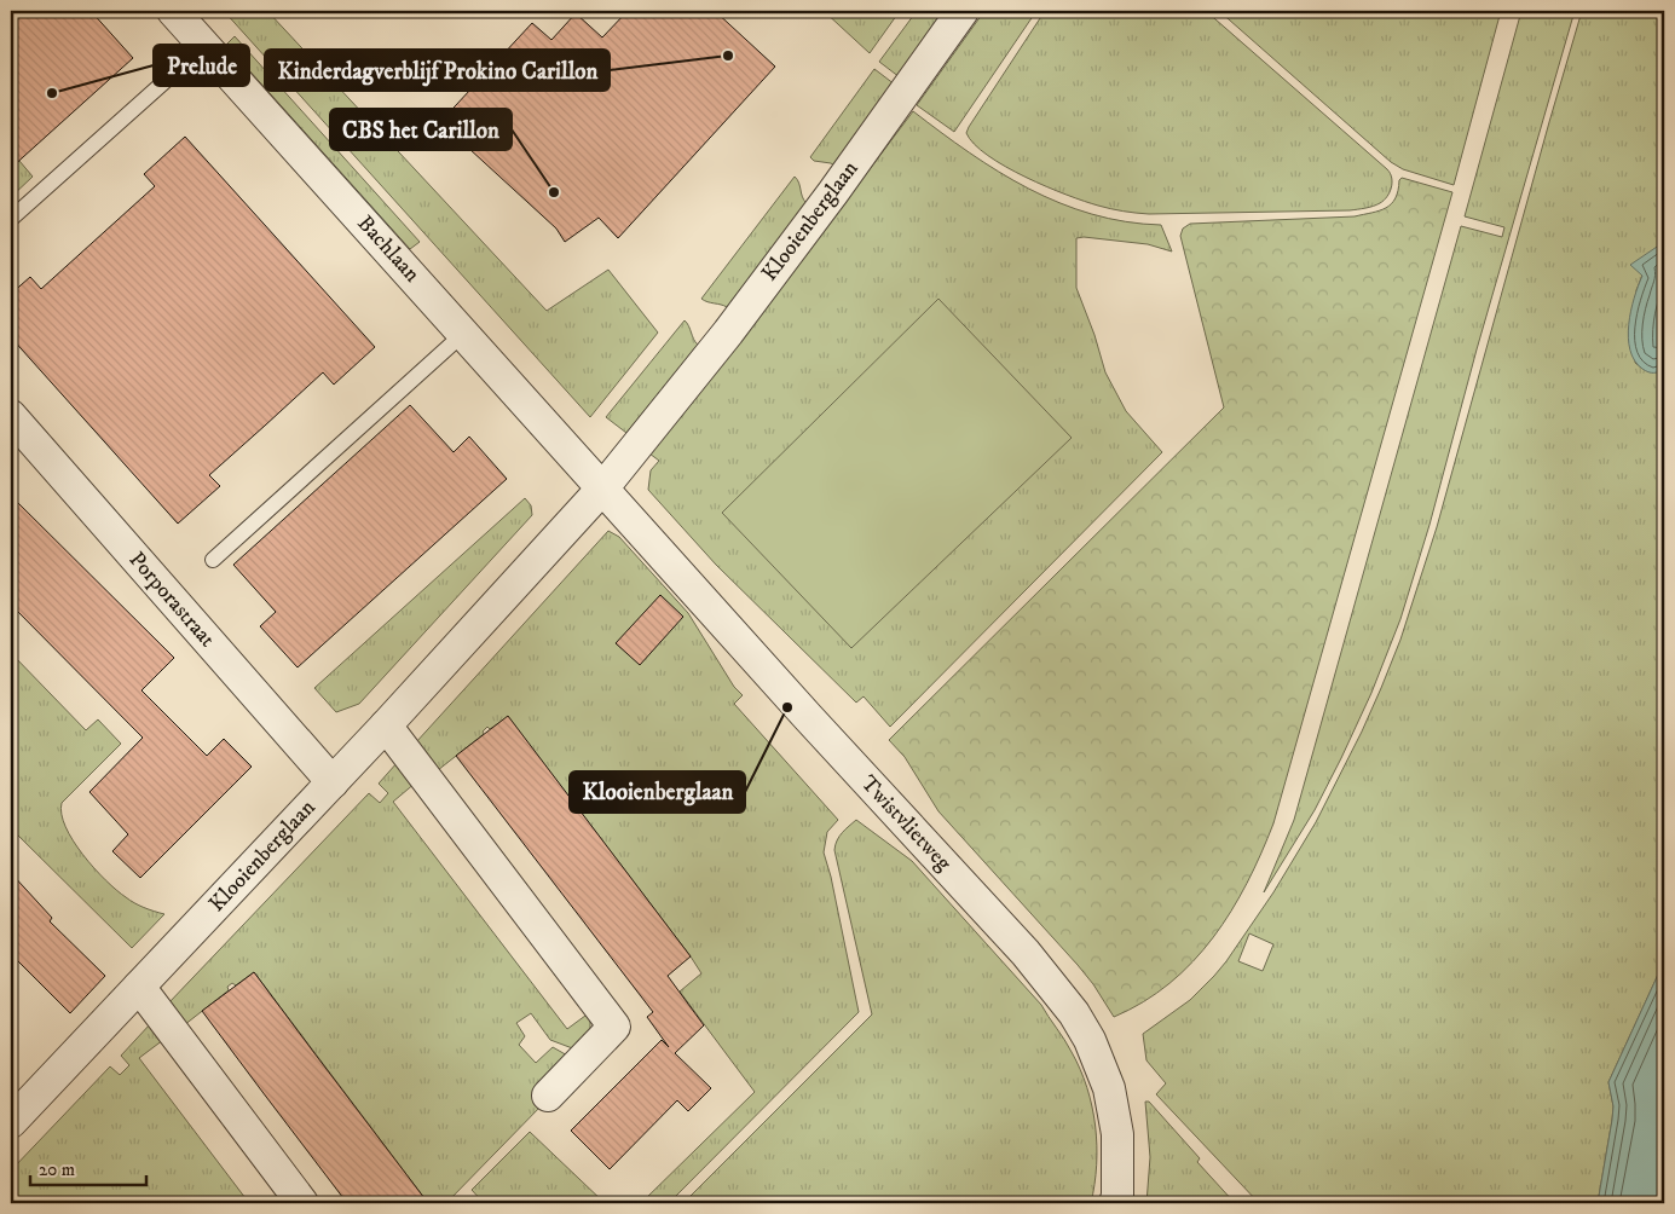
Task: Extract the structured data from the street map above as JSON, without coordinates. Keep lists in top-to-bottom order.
{
  "streets": {
    "street": [
      "Klooienberglaan",
      "Bachlaan",
      "Porporastraat",
      "Twistvlietweg"
    ]
  },
  "crossings": [
    ["Klooienberglaan", "Bachlaan"],
    ["Klooienberglaan", "Porporastraat"],
    ["Klooienberglaan", "Twistvlietweg"],
    ["Bachlaan", "Twistvlietweg"]
  ],
  "places": [
    "Kinderdagverblijf Prokino Carillon",
    "Prelude",
    "CBS het Carillon",
    "Klooienberglaan"
  ],
  "scale_bar": "20 m"
}
